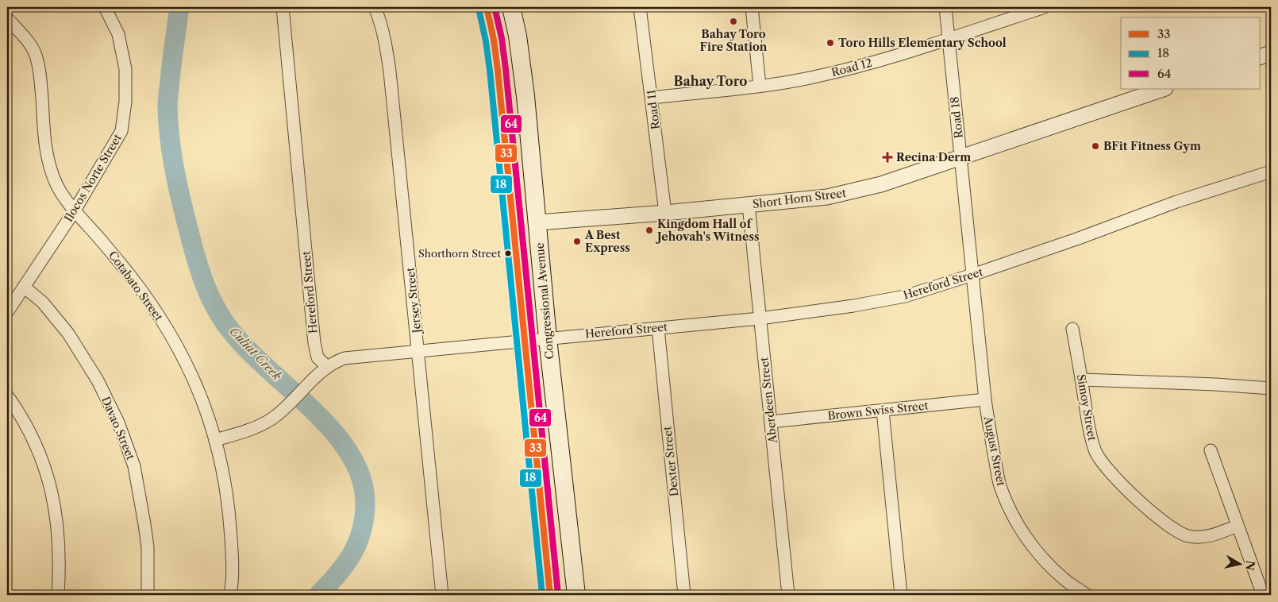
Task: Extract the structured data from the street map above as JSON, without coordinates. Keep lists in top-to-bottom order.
{
  "streets": {
    "main road": ["Congressional Avenue"],
    "street": [
      "Road 12",
      "Road 11",
      "Road 18",
      "Ilocos Norte Street",
      "Short Horn Street",
      "Hereford Street",
      "Cotabato Street",
      "Jersey Street",
      "Aberdeen Street",
      "Simoy Street",
      "Brown Swiss Street",
      "Davao Street",
      "August Street",
      "Dexter Street"
    ]
  },
  "crossings": [
    ["Road 12", "Road 11"],
    ["Road 12", "Road 18"],
    ["Road 11", "Short Horn Street"],
    ["Road 18", "Short Horn Street"],
    ["Road 18", "Hereford Street"],
    ["Road 18", "August Street"],
    ["Ilocos Norte Street", "Cotabato Street"],
    ["Ilocos Norte Street", "Davao Street"],
    ["Short Horn Street", "Congressional Avenue"],
    ["Short Horn Street", "Aberdeen Street"],
    ["Hereford Street", "Jersey Street"],
    ["Hereford Street", "Congressional Avenue"],
    ["Hereford Street", "Aberdeen Street"],
    ["Hereford Street", "August Street"],
    ["Hereford Street", "Dexter Street"],
    ["Aberdeen Street", "Brown Swiss Street"],
    ["Brown Swiss Street", "August Street"]
  ],
  "districts": ["Bahay Toro"],
  "water": ["Culiat Creek"],
  "places": {
    "other": [
      "Bahay Toro Fire Station",
      "Toro Hills Elementary School",
      "BFit Fitness Gym",
      "Kingdom Hall of Jehovah's Witness",
      "A Best Express",
      "Shorthorn Street"
    ],
    "health": ["Recina Derm"]
  },
  "lines": ["transit line 33", "transit line 64", "transit line 18"],
  "legend": ["33", "18", "64"],
  "north": "right"
}
